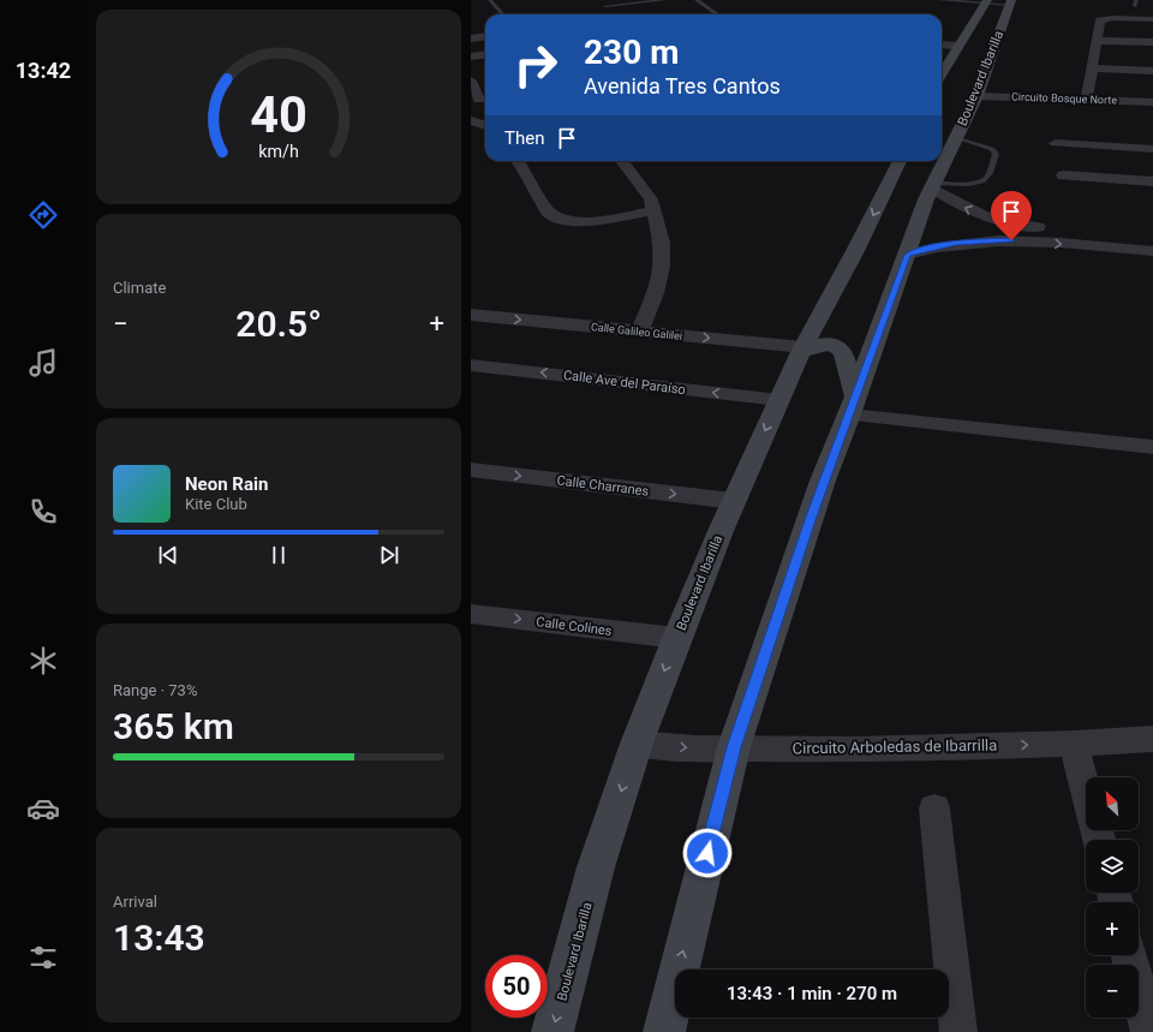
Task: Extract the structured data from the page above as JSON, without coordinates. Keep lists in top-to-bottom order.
{
  "streets": {
    "main road": ["Boulevard Ibarilla"],
    "street": [
      "Circuito Bosque Norte",
      "Calle Galileo Galilei",
      "Calle Ave del Paraíso",
      "Calle Charranes",
      "Calle Colines",
      "Circuito Arboledas de Ibarrilla"
    ]
  },
  "crossings": [
    ["Boulevard Ibarilla", "Circuito Bosque Norte"],
    ["Boulevard Ibarilla", "Calle Galileo Galilei"],
    ["Boulevard Ibarilla", "Calle Ave del Paraíso"],
    ["Boulevard Ibarilla", "Calle Charranes"],
    ["Boulevard Ibarilla", "Calle Colines"],
    ["Boulevard Ibarilla", "Circuito Arboledas de Ibarrilla"]
  ],
  "one_way": [
    "Calle Galileo Galilei",
    "Calle Ave del Paraíso",
    "Calle Charranes",
    "Calle Colines",
    "Circuito Arboledas de Ibarrilla"
  ],
  "north": "top left",
  "page": {
    "tabs": "13:42",
    "turn": ["230 m", "Avenida Tres Cantos"],
    "then": "Then",
    "tile": [
      "Climate",
      ["Range · 73%", "365 km"],
      ["Arrival", "13:43"]
    ],
    "heat": ["−", "20.5°", "+"],
    "song": ["Neon Rain", "Kite Club"],
    "map_buttons": ["+", "−"],
    "limit": "50",
    "trip": "13:43 · 1 min · 270 m",
    "gauge": ["40", "km/h"]
  }
}
